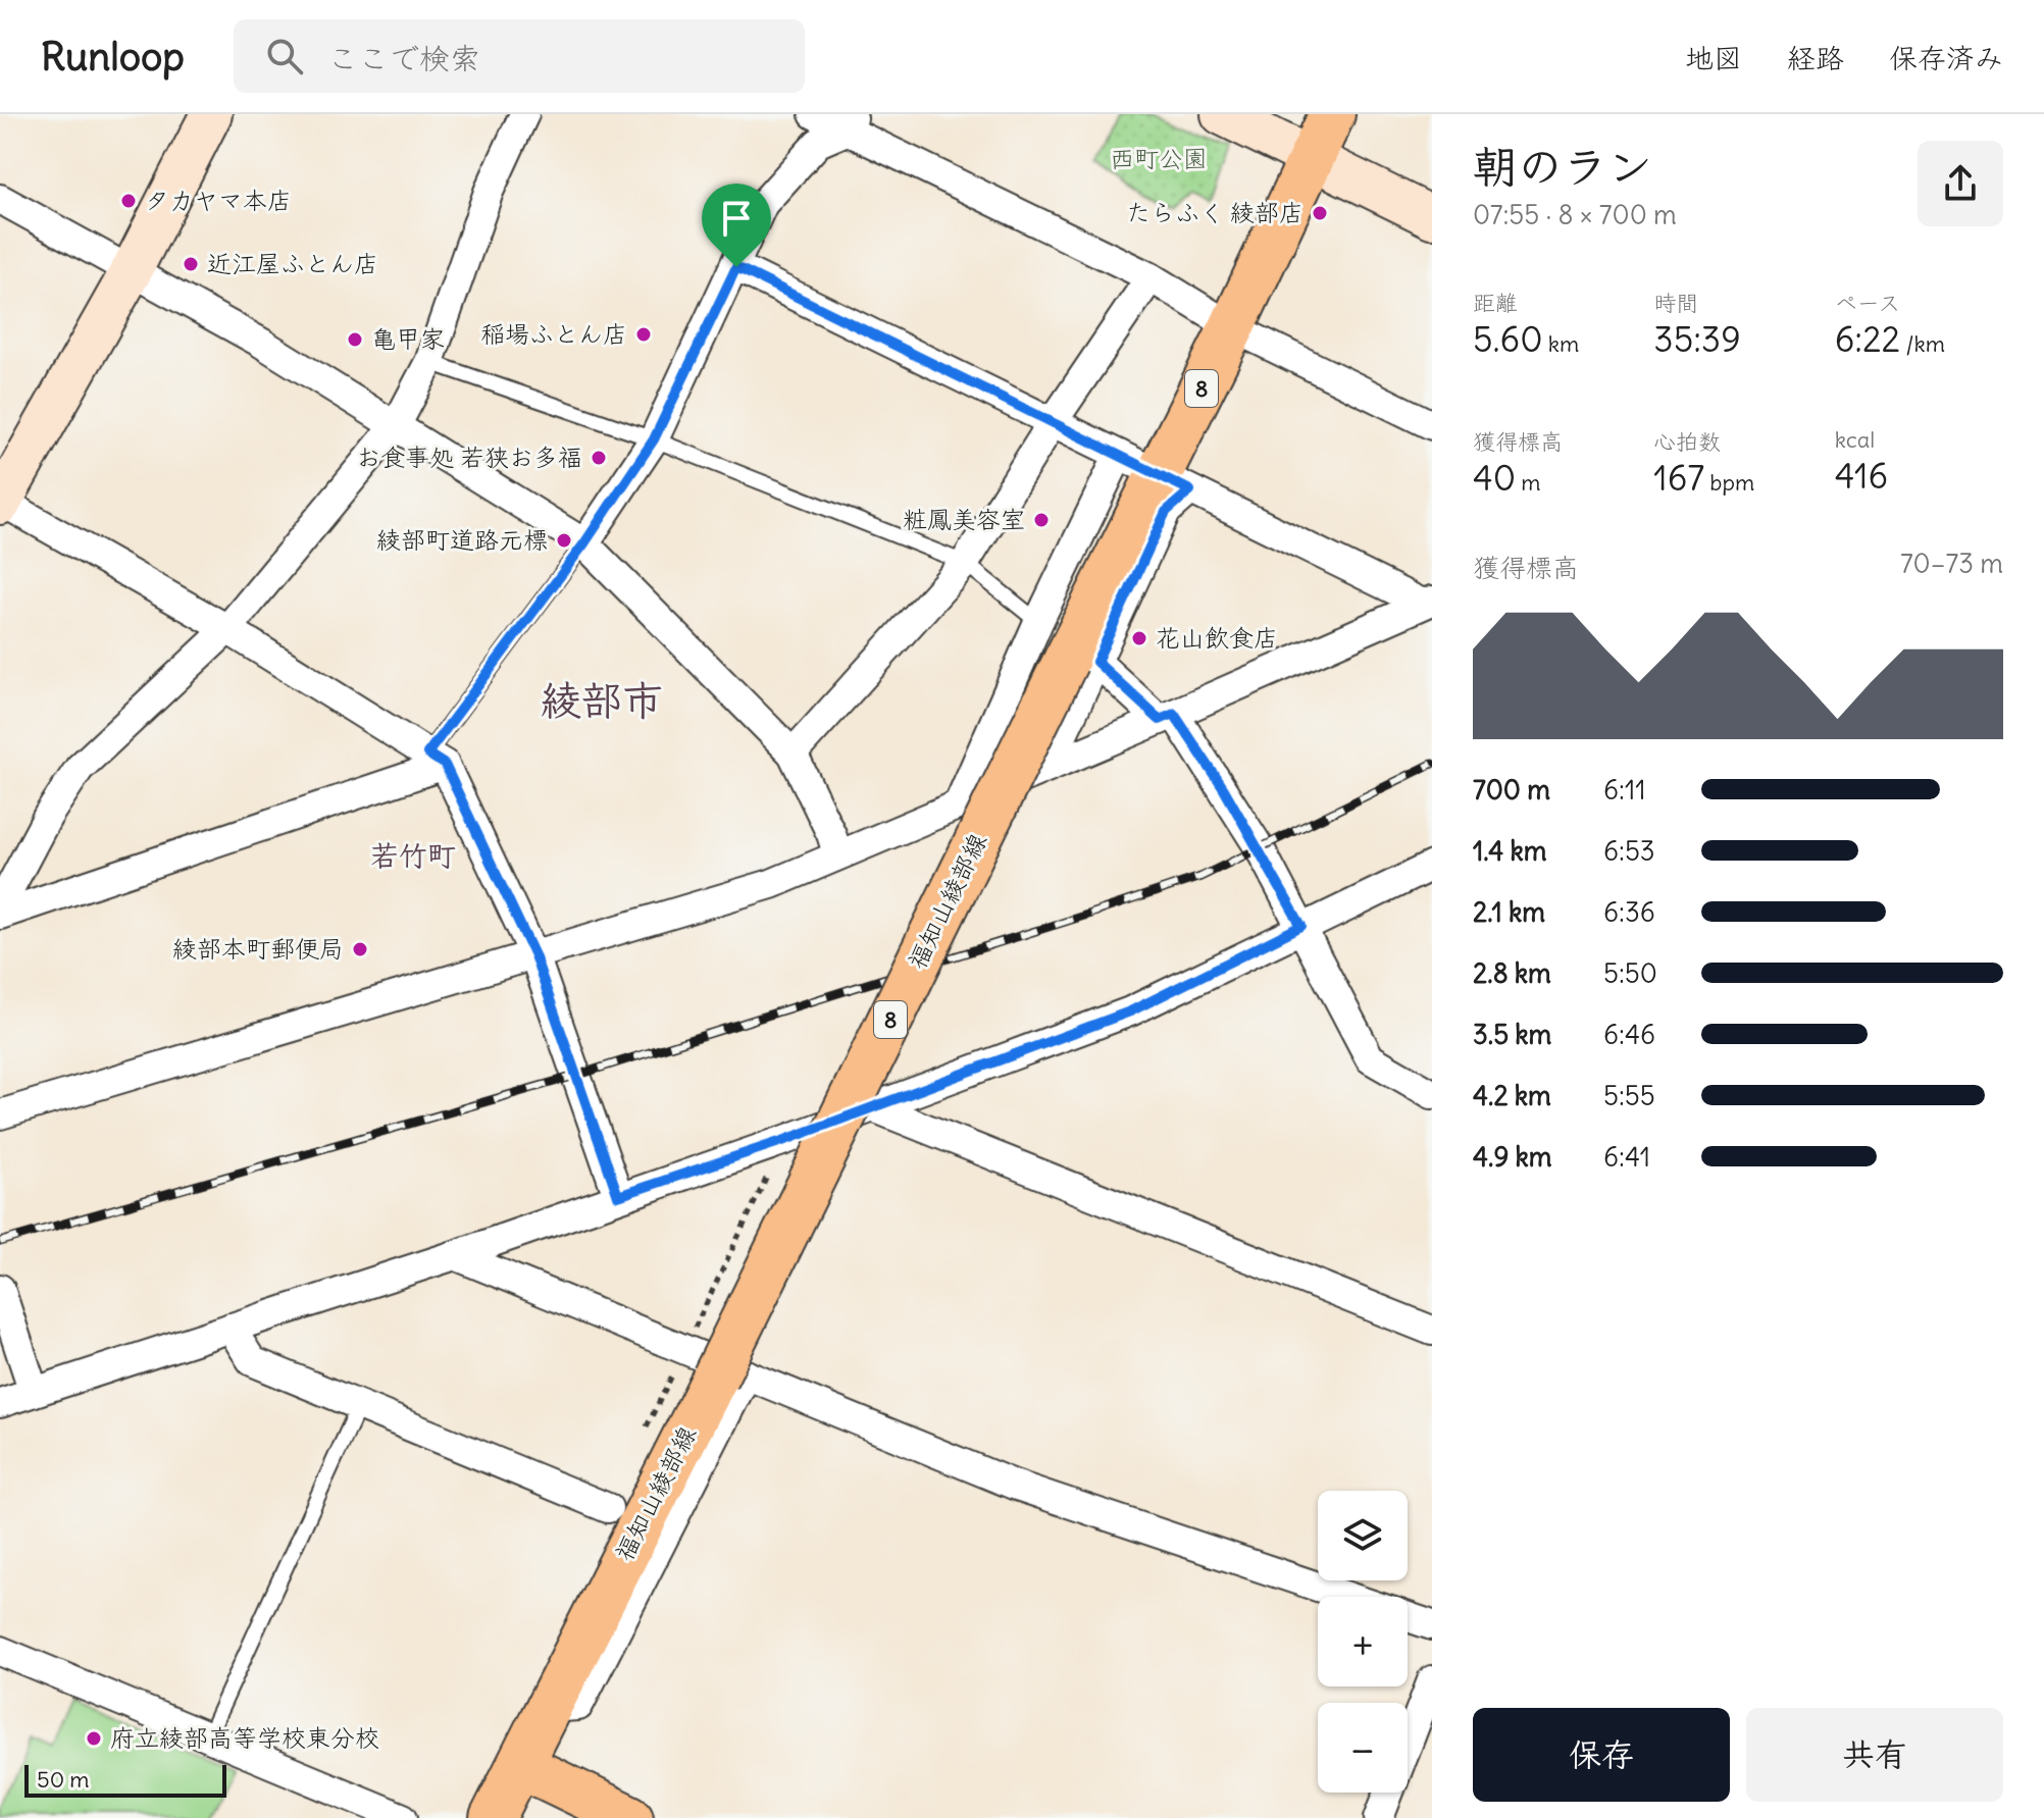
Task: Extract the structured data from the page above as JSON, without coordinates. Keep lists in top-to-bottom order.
{
  "streets": {
    "main road": ["8", "福知山綾部線"]
  },
  "districts": ["綾部市", "若竹町"],
  "parks": ["西町公園"],
  "places": [
    "タカヤマ本店",
    "たらふく 綾部店",
    "近江屋ふとん店",
    "稲場ふとん店",
    "亀甲家",
    "お食事処 若狭お多福",
    "粧鳳美容室",
    "綾部町道路元標",
    "花山飲食店",
    "綾部本町郵便局",
    "府立綾部高等学校東分校"
  ],
  "scale_bar": "50 m",
  "page": {
    "header": "Runloop",
    "search": "ここで検索",
    "nav": ["地図", "経路", "保存済み"],
    "heading": ["朝のラン", "07:55 · 8 × 700 m"],
    "stats": [
      ["距離", "5.60 km"],
      ["時間", "35:39"],
      ["ペース", "6:22 /km"],
      ["獲得標高", "40 m"],
      ["心拍数", "167 bpm"],
      ["kcal", "416"]
    ],
    "chart": ["獲得標高", "70–73 m"],
    "list": [
      {
        "name": "700 m",
        "note": "6:11"
      },
      {
        "name": "1.4 km",
        "note": "6:53"
      },
      {
        "name": "2.1 km",
        "note": "6:36"
      },
      {
        "name": "2.8 km",
        "note": "5:50"
      },
      {
        "name": "3.5 km",
        "note": "6:46"
      },
      {
        "name": "4.2 km",
        "note": "5:55"
      },
      {
        "name": "4.9 km",
        "note": "6:41"
      }
    ],
    "map_buttons": ["+", "−"],
    "buttons": ["保存", "共有"],
    "scale": "50 m"
  }
}
